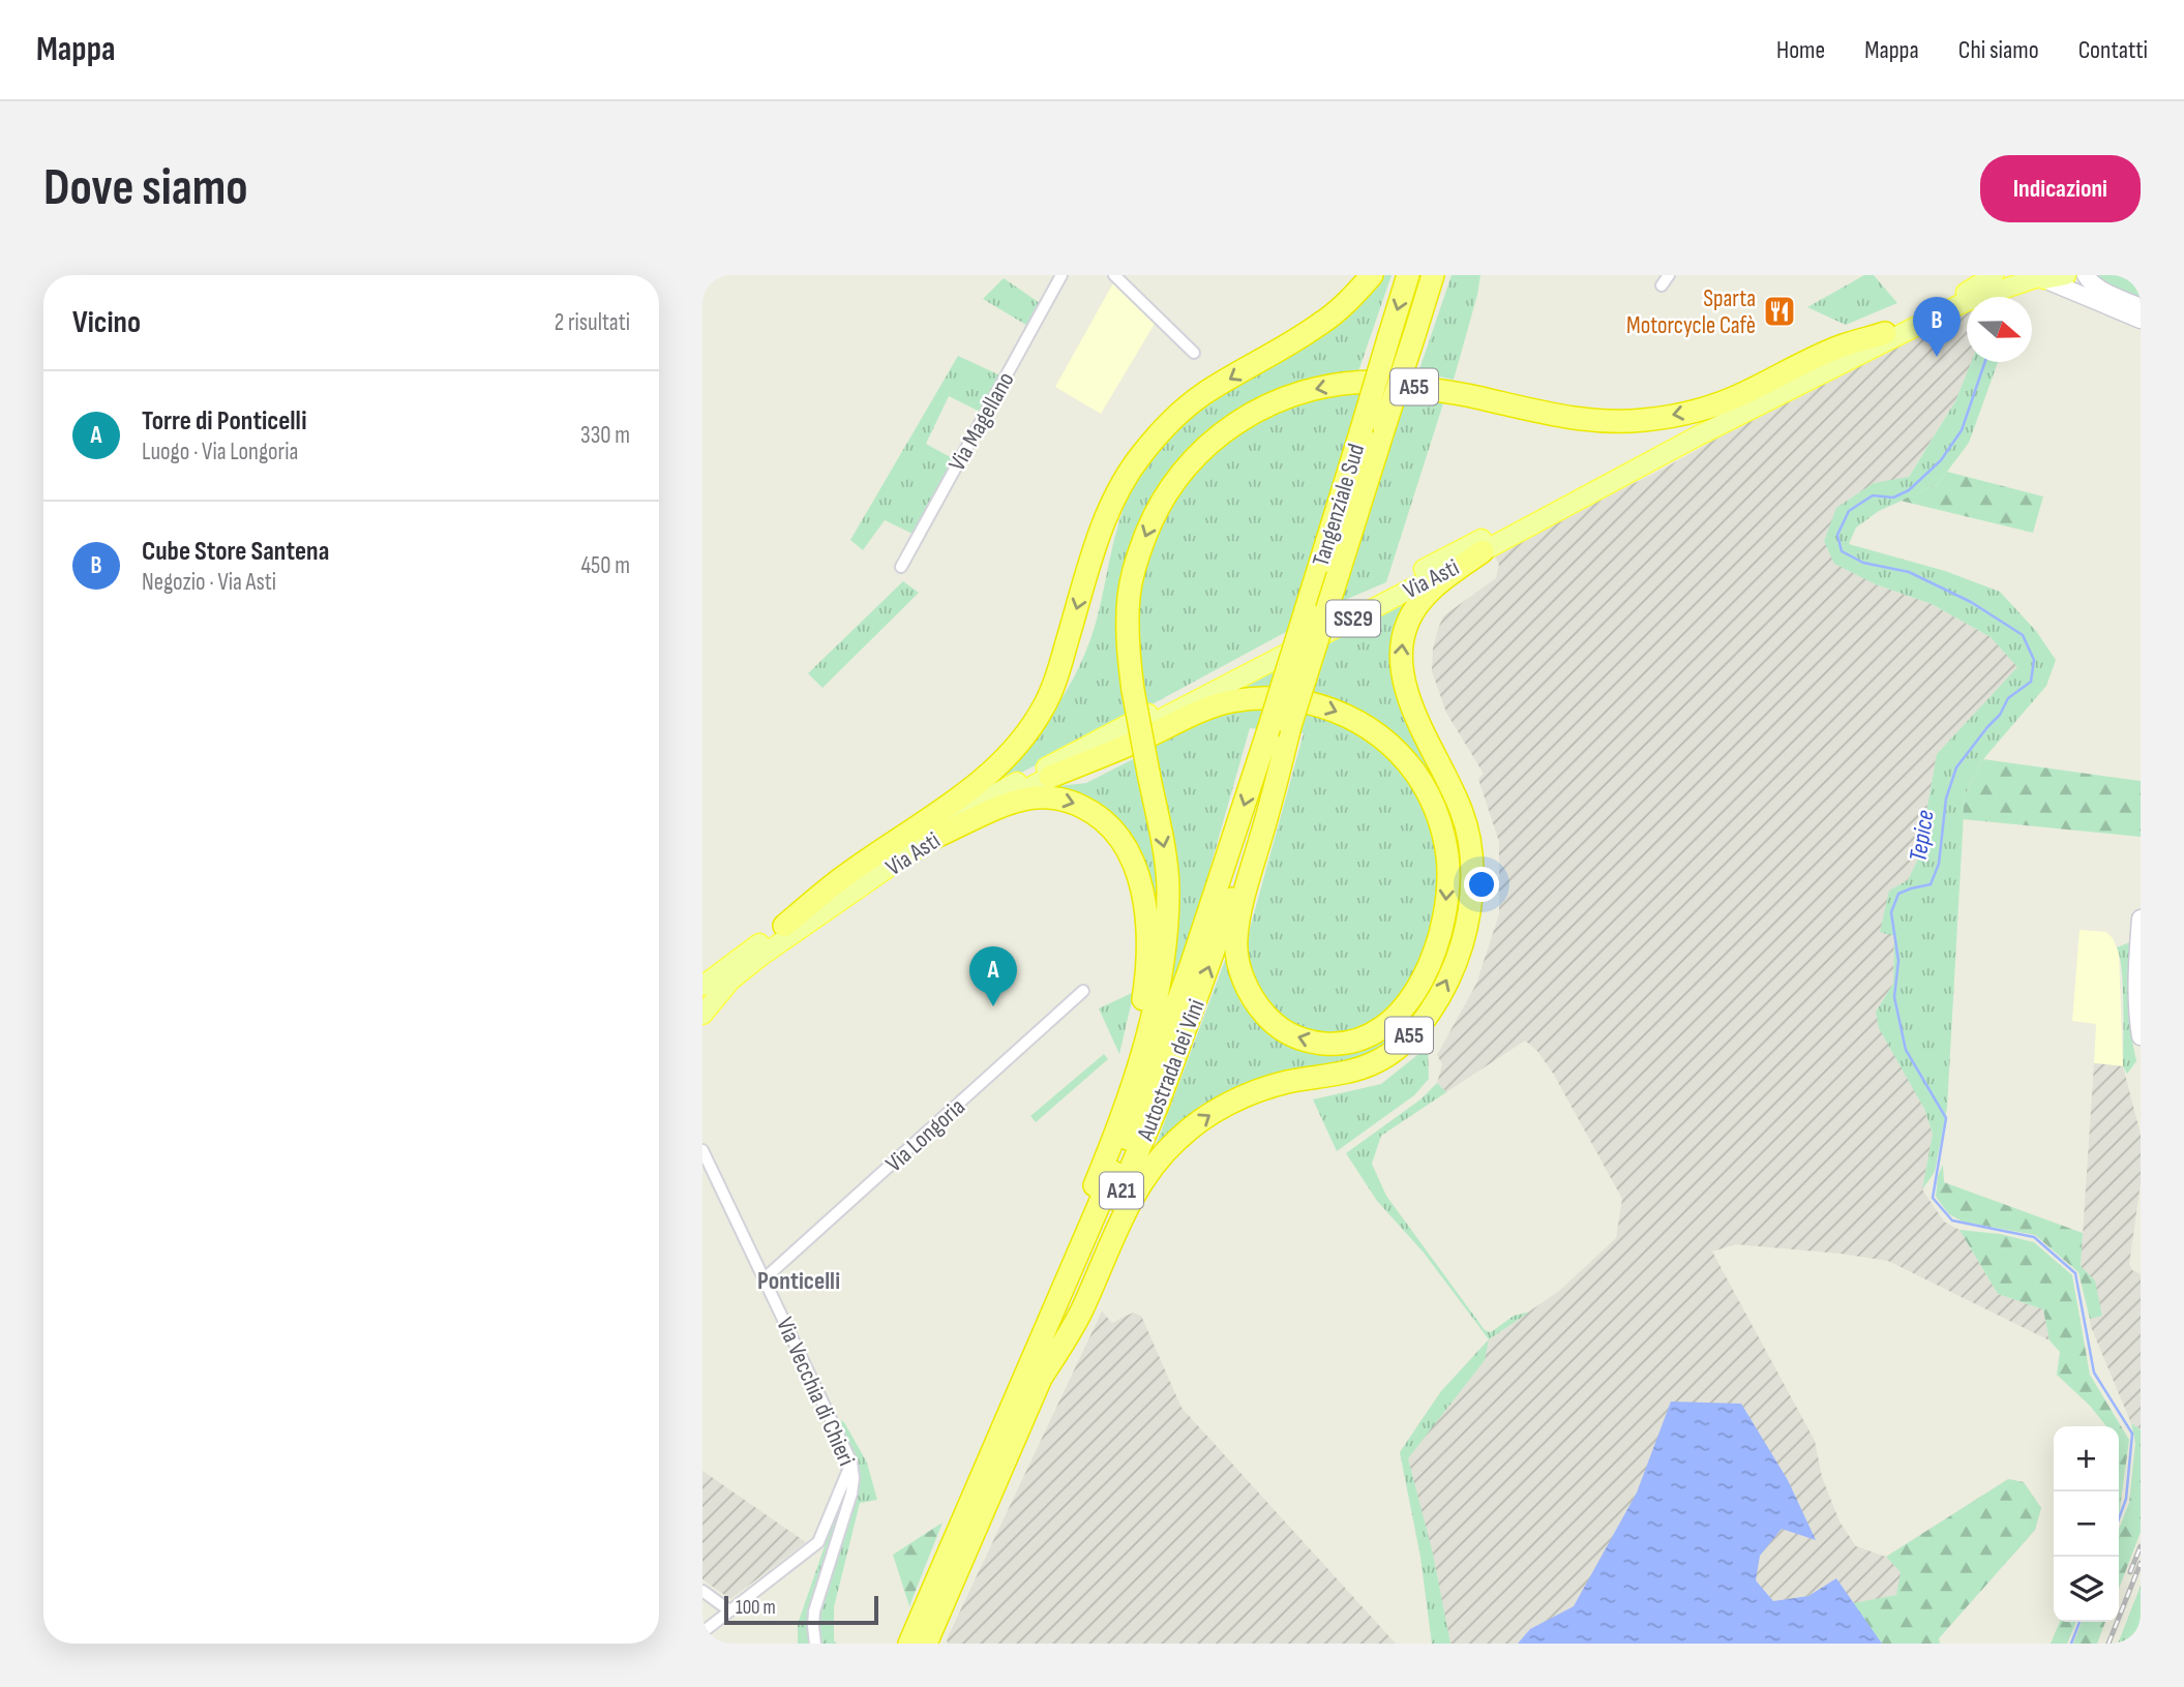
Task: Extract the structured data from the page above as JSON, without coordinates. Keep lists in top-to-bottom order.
{
  "streets": {
    "highway": [
      "A55",
      "Tangenziale Sud",
      "Autostrada dei Vini",
      "A21"
    ],
    "main road": ["Via Asti", "SS29"],
    "street": ["Via Magellano", "Via Longoria", "Via Vecchia di Chieri"]
  },
  "crossings": [
    ["A55", "Tangenziale Sud"],
    ["A55", "Via Asti"],
    ["A55", "Autostrada dei Vini"],
    ["Tangenziale Sud", "Autostrada dei Vini"],
    ["Via Longoria", "Via Vecchia di Chieri"]
  ],
  "districts": ["Ponticelli"],
  "water": ["Tepice"],
  "places": {
    "restaurant": ["Sparta Motorcycle Cafè"]
  },
  "scale_bar": "100 m",
  "north": "right",
  "page": {
    "header": "Mappa",
    "nav": [
      "Home",
      "Mappa",
      "Chi siamo",
      "Contatti"
    ],
    "buttons": "Indicazioni",
    "title": "Dove siamo",
    "heading": ["Vicino", "2 risultati"],
    "pins": ["B", "A"],
    "list": [
      {
        "mark": "A",
        "name": "Torre di Ponticelli",
        "note": "Luogo · Via Longoria",
        "value": "330 m"
      },
      {
        "mark": "B",
        "name": "Cube Store Santena",
        "note": "Negozio · Via Asti",
        "value": "450 m"
      }
    ],
    "map_buttons": ["+", "−"],
    "scale": "100 m"
  }
}
